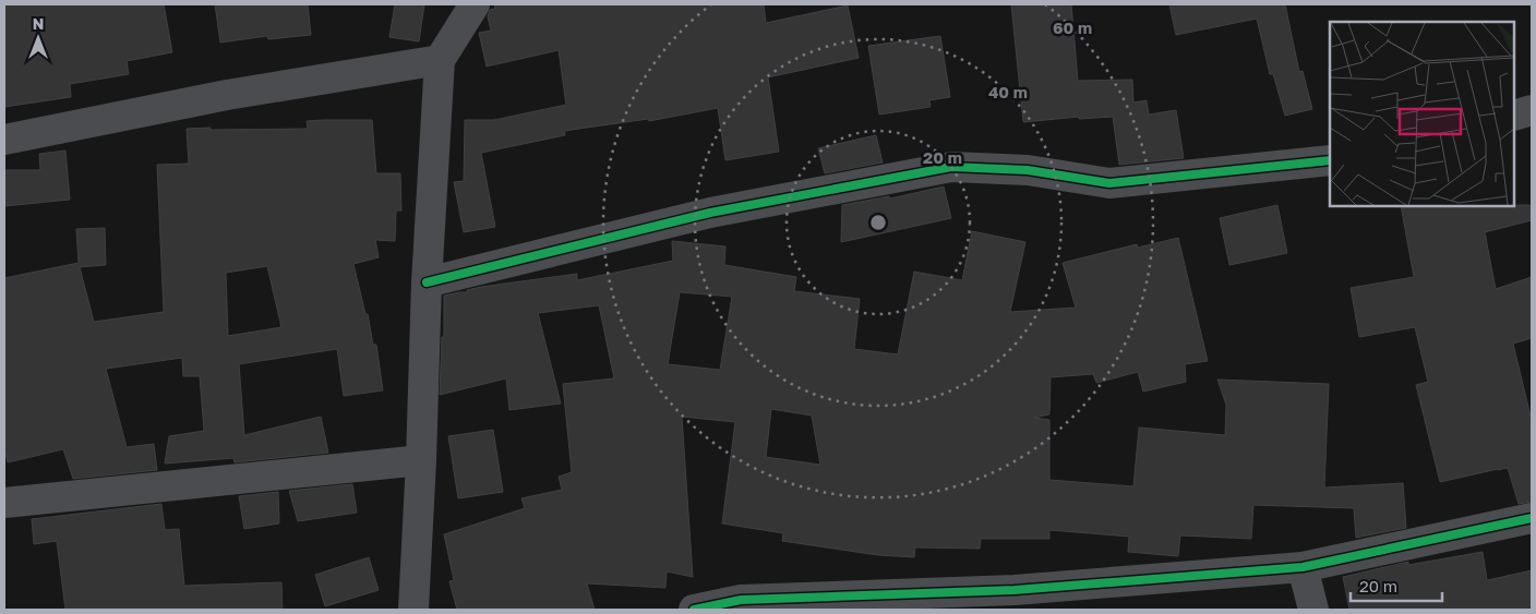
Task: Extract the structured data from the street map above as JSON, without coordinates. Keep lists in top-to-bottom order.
{
  "scale_bar": "20 m",
  "north": "top",
  "rings": ["60 m", "40 m", "20 m"]
}
